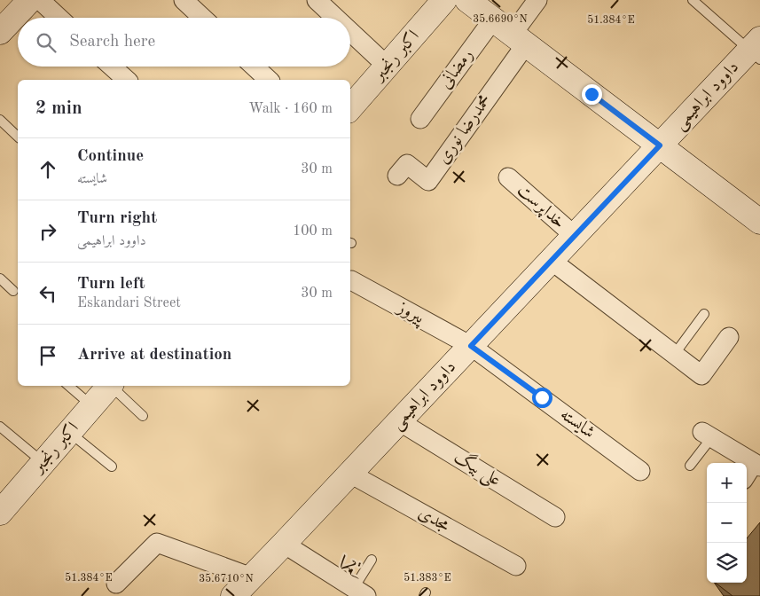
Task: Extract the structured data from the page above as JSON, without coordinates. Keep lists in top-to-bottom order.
{
  "streets": {
    "street": [
      "اکبر رنجبر",
      "رمضانی",
      "داوود ابراهیمی",
      "محمدرضا نوری",
      "خداپرست",
      "پیروز",
      "شایسته",
      "علی بیگ",
      "مجدی"
    ],
    "lane": ["یکم"]
  },
  "crossings": [
    ["داوود ابراهیمی", "خداپرست"],
    ["داوود ابراهیمی", "پیروز"],
    ["داوود ابراهیمی", "شایسته"],
    ["داوود ابراهیمی", "علی بیگ"],
    ["داوود ابراهیمی", "مجدی"],
    ["پیروز", "شایسته"]
  ],
  "page": {
    "search": "Search here",
    "heading": ["2 min", "Walk · 160 m"],
    "list": [
      ["Continue", "شایسته", "30 m"],
      ["Turn right", "داوود ابراهیمی", "100 m"],
      ["Turn left", "Eskandari Street", "30 m"],
      "Arrive at destination"
    ],
    "map_buttons": ["+", "−"]
  },
  "coordinates": [
    "35.6690°N",
    "51.384°E",
    "51.383°E",
    "35.6710°N"
  ]
}
